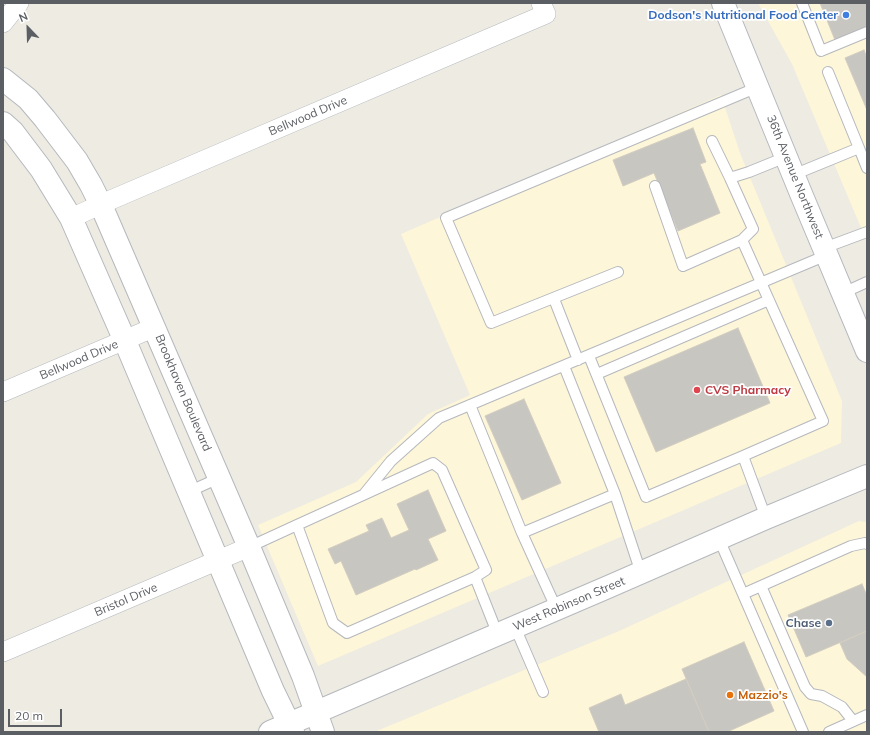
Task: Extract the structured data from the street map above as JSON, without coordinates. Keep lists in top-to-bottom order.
{
  "streets": {
    "street": [
      "Bellwood Drive",
      "36th Avenue Northwest",
      "Brookhaven Boulevard",
      "Bristol Drive",
      "West Robinson Street"
    ]
  },
  "crossings": [
    ["Bellwood Drive", "Brookhaven Boulevard"],
    ["Brookhaven Boulevard", "Bristol Drive"],
    ["Brookhaven Boulevard", "West Robinson Street"]
  ],
  "places": [
    "Dodson's Nutritional Food Center",
    "CVS Pharmacy",
    "Chase",
    "Mazzio's"
  ],
  "scale_bar": "20 m",
  "north": "top left"
}
